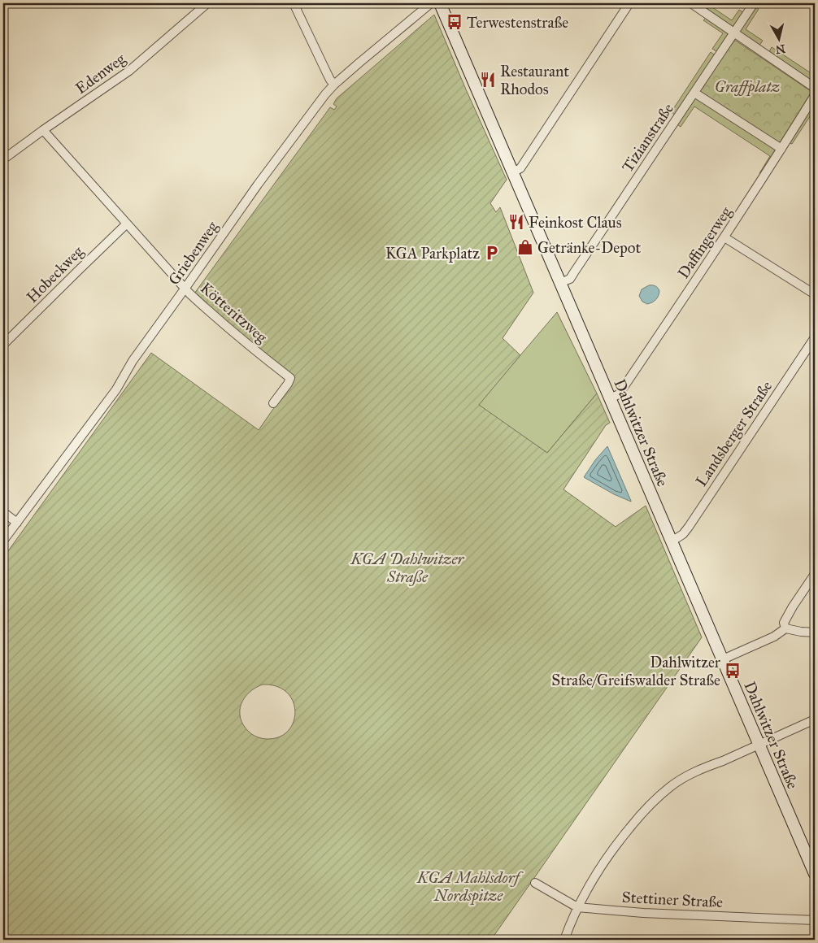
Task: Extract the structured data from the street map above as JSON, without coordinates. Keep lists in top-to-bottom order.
{
  "streets": {
    "main road": ["Dahlwitzer Straße"],
    "street": [
      "Edenweg",
      "Tizianstraße",
      "Daffingerweg",
      "Griebenweg",
      "Hobeckweg",
      "Kötteritzweg",
      "Landsberger Straße",
      "Stettiner Straße"
    ]
  },
  "crossings": [
    ["Edenweg", "Kötteritzweg"],
    ["Tizianstraße", "Dahlwitzer Straße"],
    ["Daffingerweg", "Dahlwitzer Straße"],
    ["Griebenweg", "Kötteritzweg"],
    ["Hobeckweg", "Kötteritzweg"],
    ["Dahlwitzer Straße", "Landsberger Straße"]
  ],
  "parks": ["Graffplatz", "KGA Dahlwitzer Straße", "KGA Mahlsdorf Nordspitze"],
  "places": {
    "bus stop": ["Terwestenstraße", "Dahlwitzer Straße/Greifswalder Straße"],
    "restaurant": ["Restaurant Rhodos", "Feinkost Claus"],
    "shop": ["Getränke-Depot"],
    "parking": ["KGA Parkplatz"]
  },
  "north": "bottom"
}
